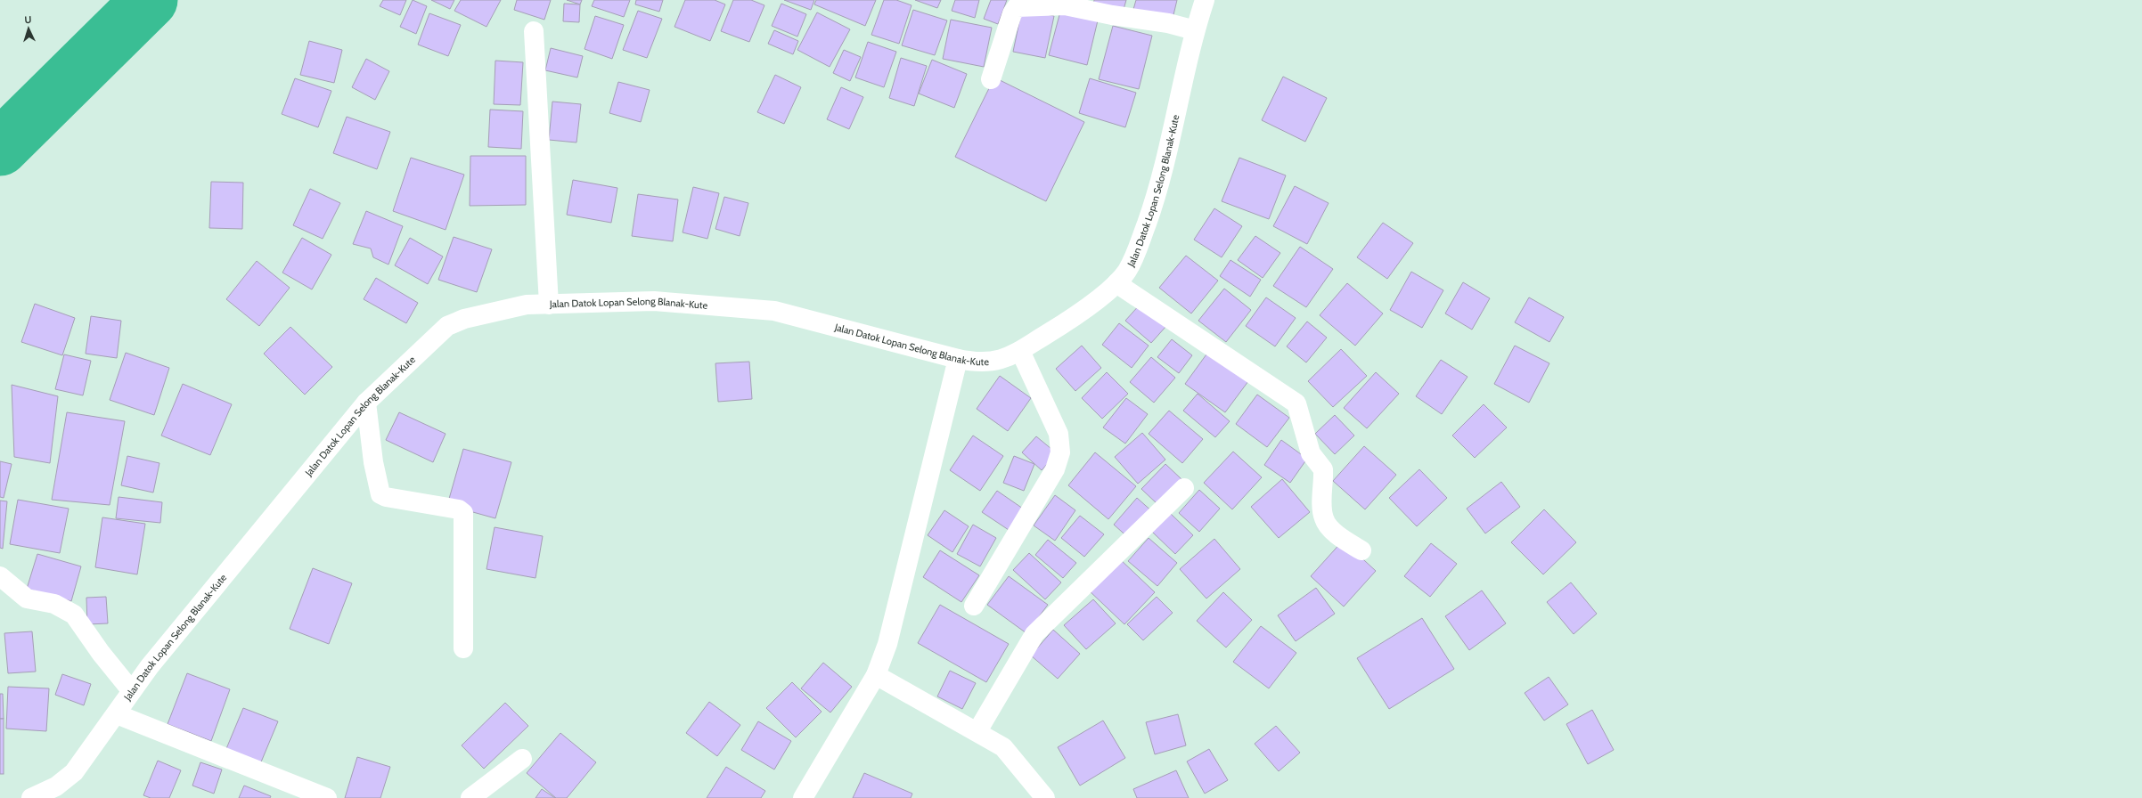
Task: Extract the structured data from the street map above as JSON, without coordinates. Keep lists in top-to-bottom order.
{
  "streets": {
    "street": ["Jalan Datok Lopan Selong Blanak-Kute"]
  },
  "north": "top"
}
